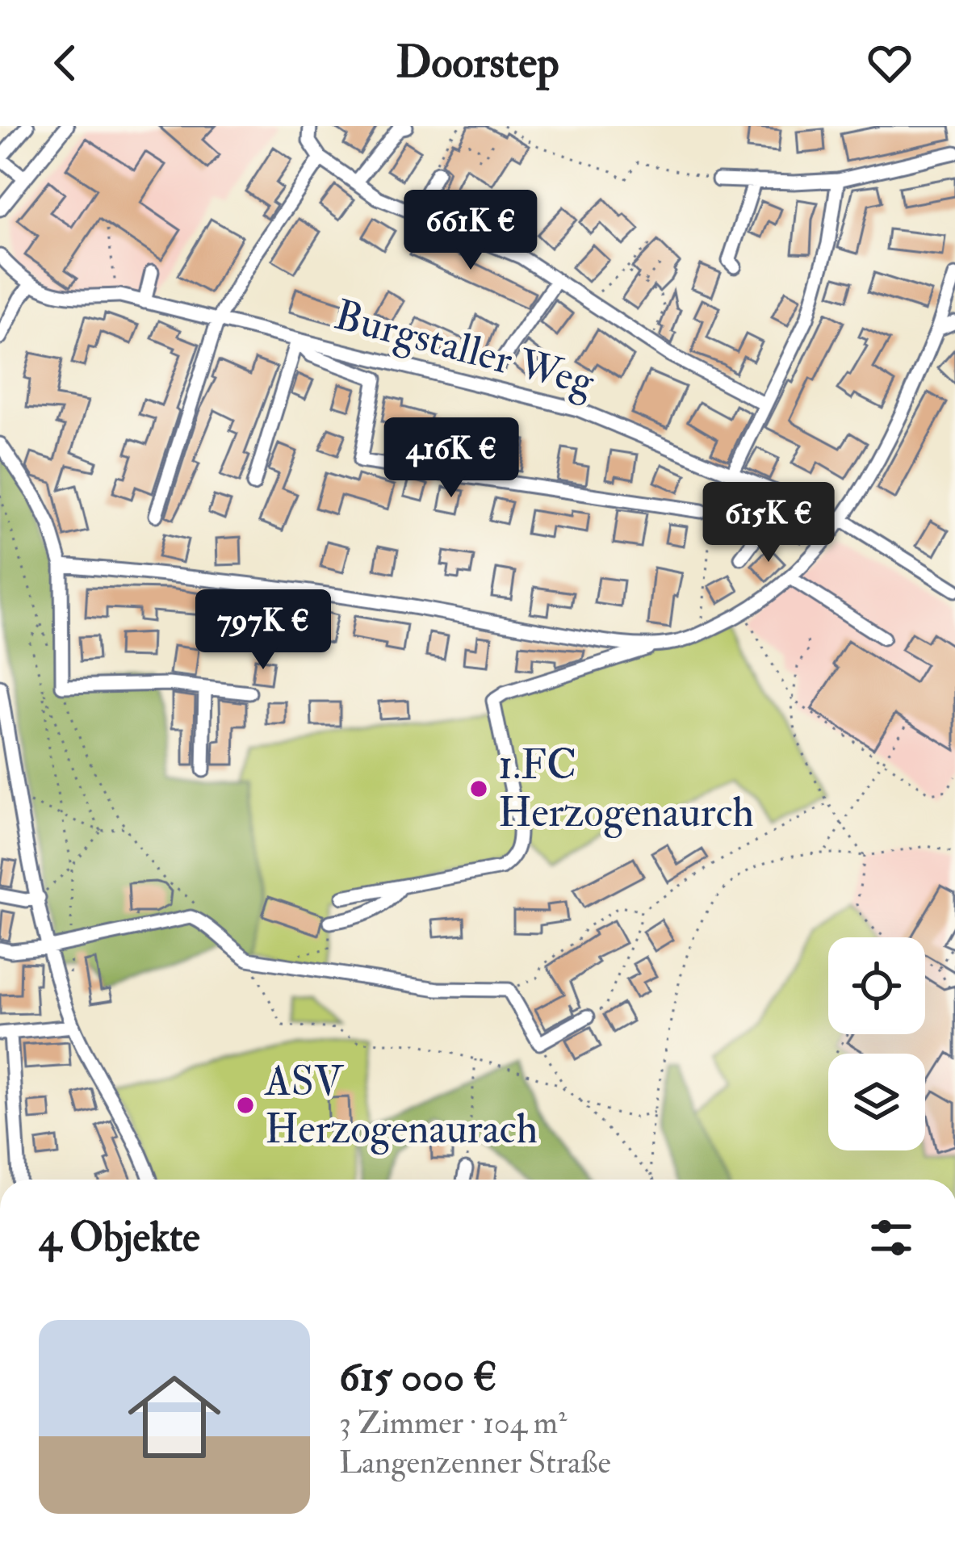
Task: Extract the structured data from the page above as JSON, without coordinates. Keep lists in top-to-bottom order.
{
  "streets": {
    "street": ["Burgstaller Weg"]
  },
  "places": ["1.FC Herzogenaurch", "ASV Herzogenaurach"],
  "page": {
    "header": "Doorstep",
    "price": [
      "661K €",
      "416K €",
      "615K €",
      "797K €"
    ],
    "heading": "4 Objekte",
    "list": [
      {
        "name": "615 000 €",
        "note": "3 Zimmer · 104 m² · Langenzenner Straße"
      }
    ]
  }
}
